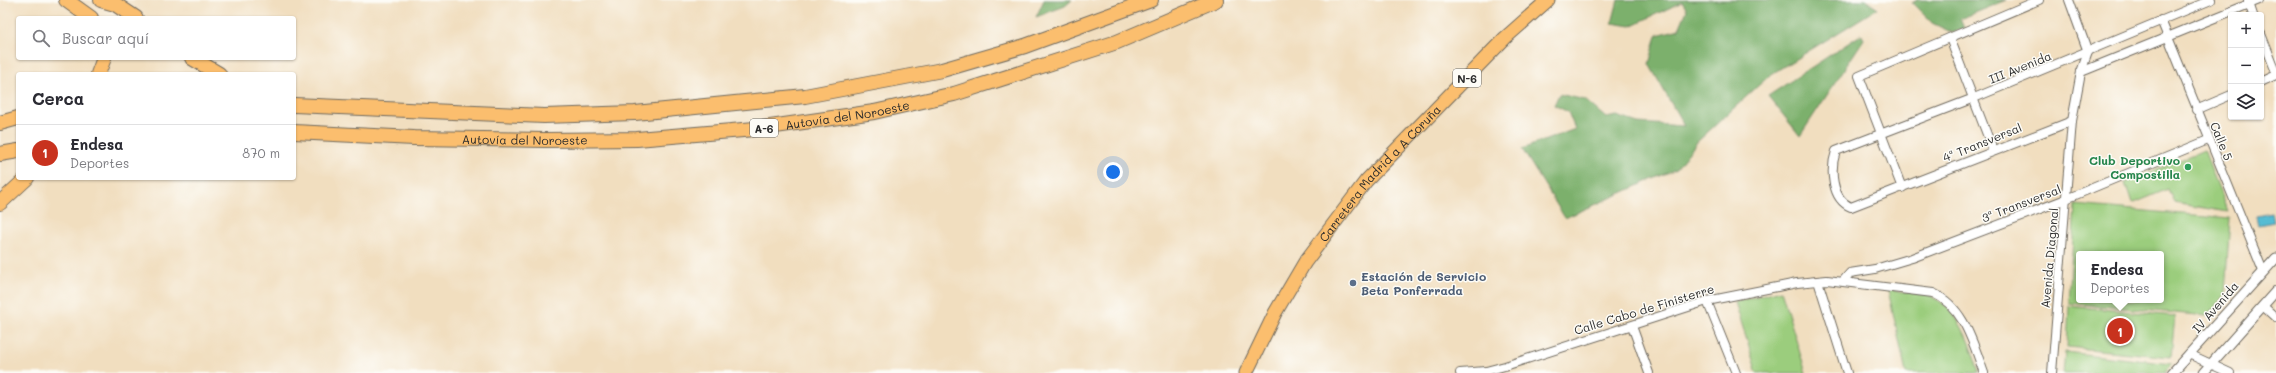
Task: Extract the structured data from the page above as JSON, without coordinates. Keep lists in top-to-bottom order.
{
  "streets": {
    "highway": [
      "N-6",
      "Autovía del Noroeste",
      "A-6",
      "Carretera Madrid a A Coruña"
    ],
    "street": [
      "III Avenida",
      "Calle 5",
      "4ª Transversal",
      "3ª Transversal",
      "Avenida Diagonal",
      "IV Avenida",
      "Calle Cabo de Finisterre"
    ]
  },
  "crossings": [
    ["III Avenida", "Calle 5"],
    ["III Avenida", "4ª Transversal"],
    ["III Avenida", "Avenida Diagonal"],
    ["Calle 5", "3ª Transversal"],
    ["Calle 5", "IV Avenida"],
    ["4ª Transversal", "Avenida Diagonal"],
    ["3ª Transversal", "Avenida Diagonal"],
    ["3ª Transversal", "Calle Cabo de Finisterre"]
  ],
  "places": ["Club Deportivo Compostilla", "Estación de Servicio Beta Ponferrada"],
  "page": {
    "map_buttons": ["+", "−"],
    "search": "Buscar aquí",
    "heading": "Cerca",
    "list": [
      {
        "mark": "1",
        "name": "Endesa",
        "note": "Deportes",
        "value": "870 m"
      }
    ],
    "popup": ["Endesa", "Deportes"],
    "pins": "1"
  }
}
